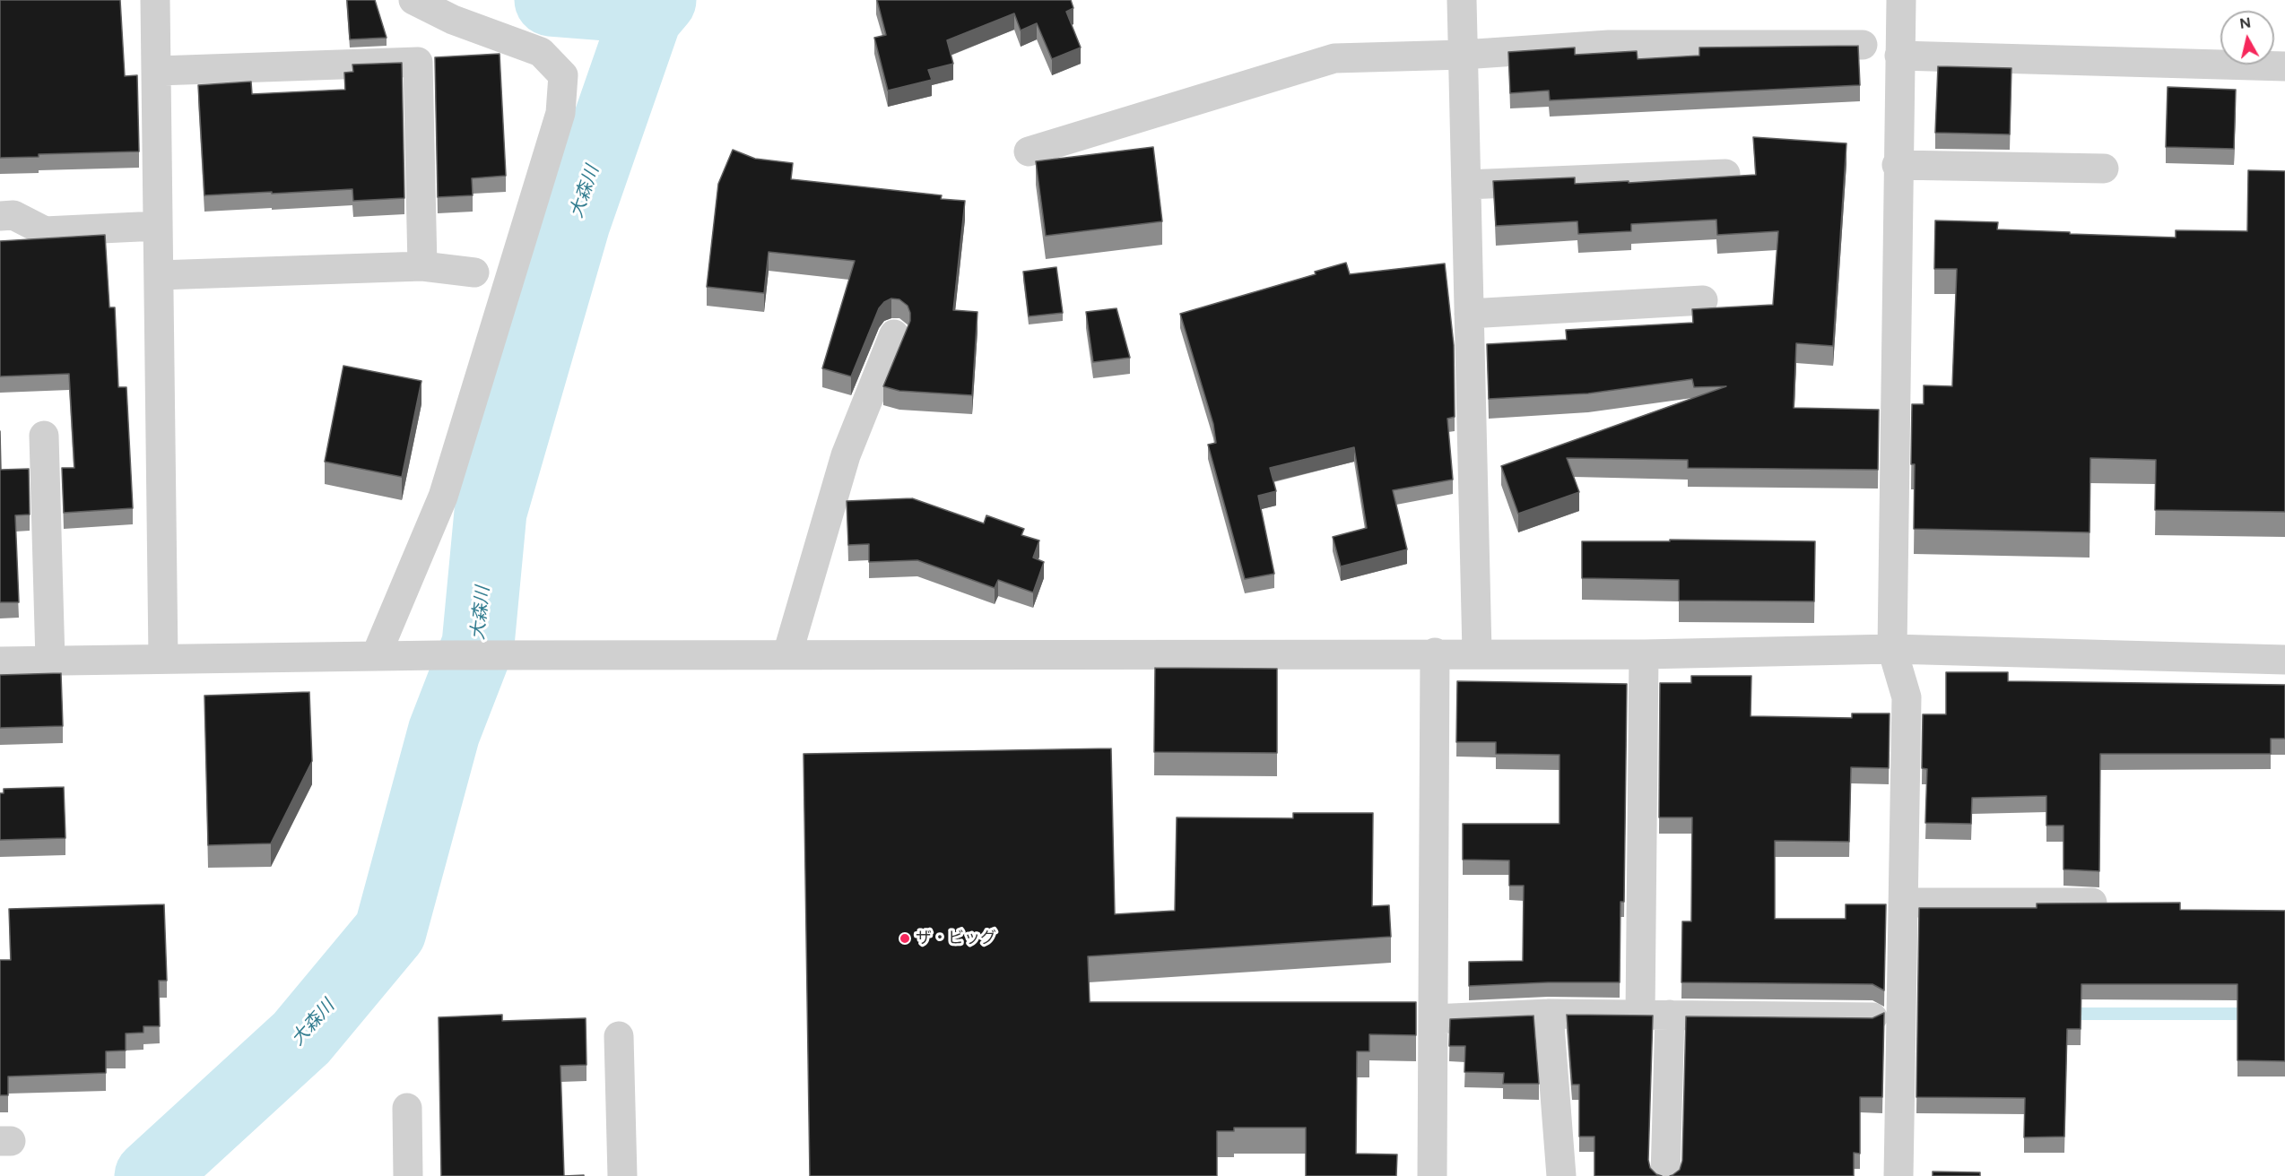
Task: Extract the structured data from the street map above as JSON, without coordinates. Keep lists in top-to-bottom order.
{
  "water": ["大森川"],
  "places": ["ザ・ビッグ"],
  "north": "top"
}
